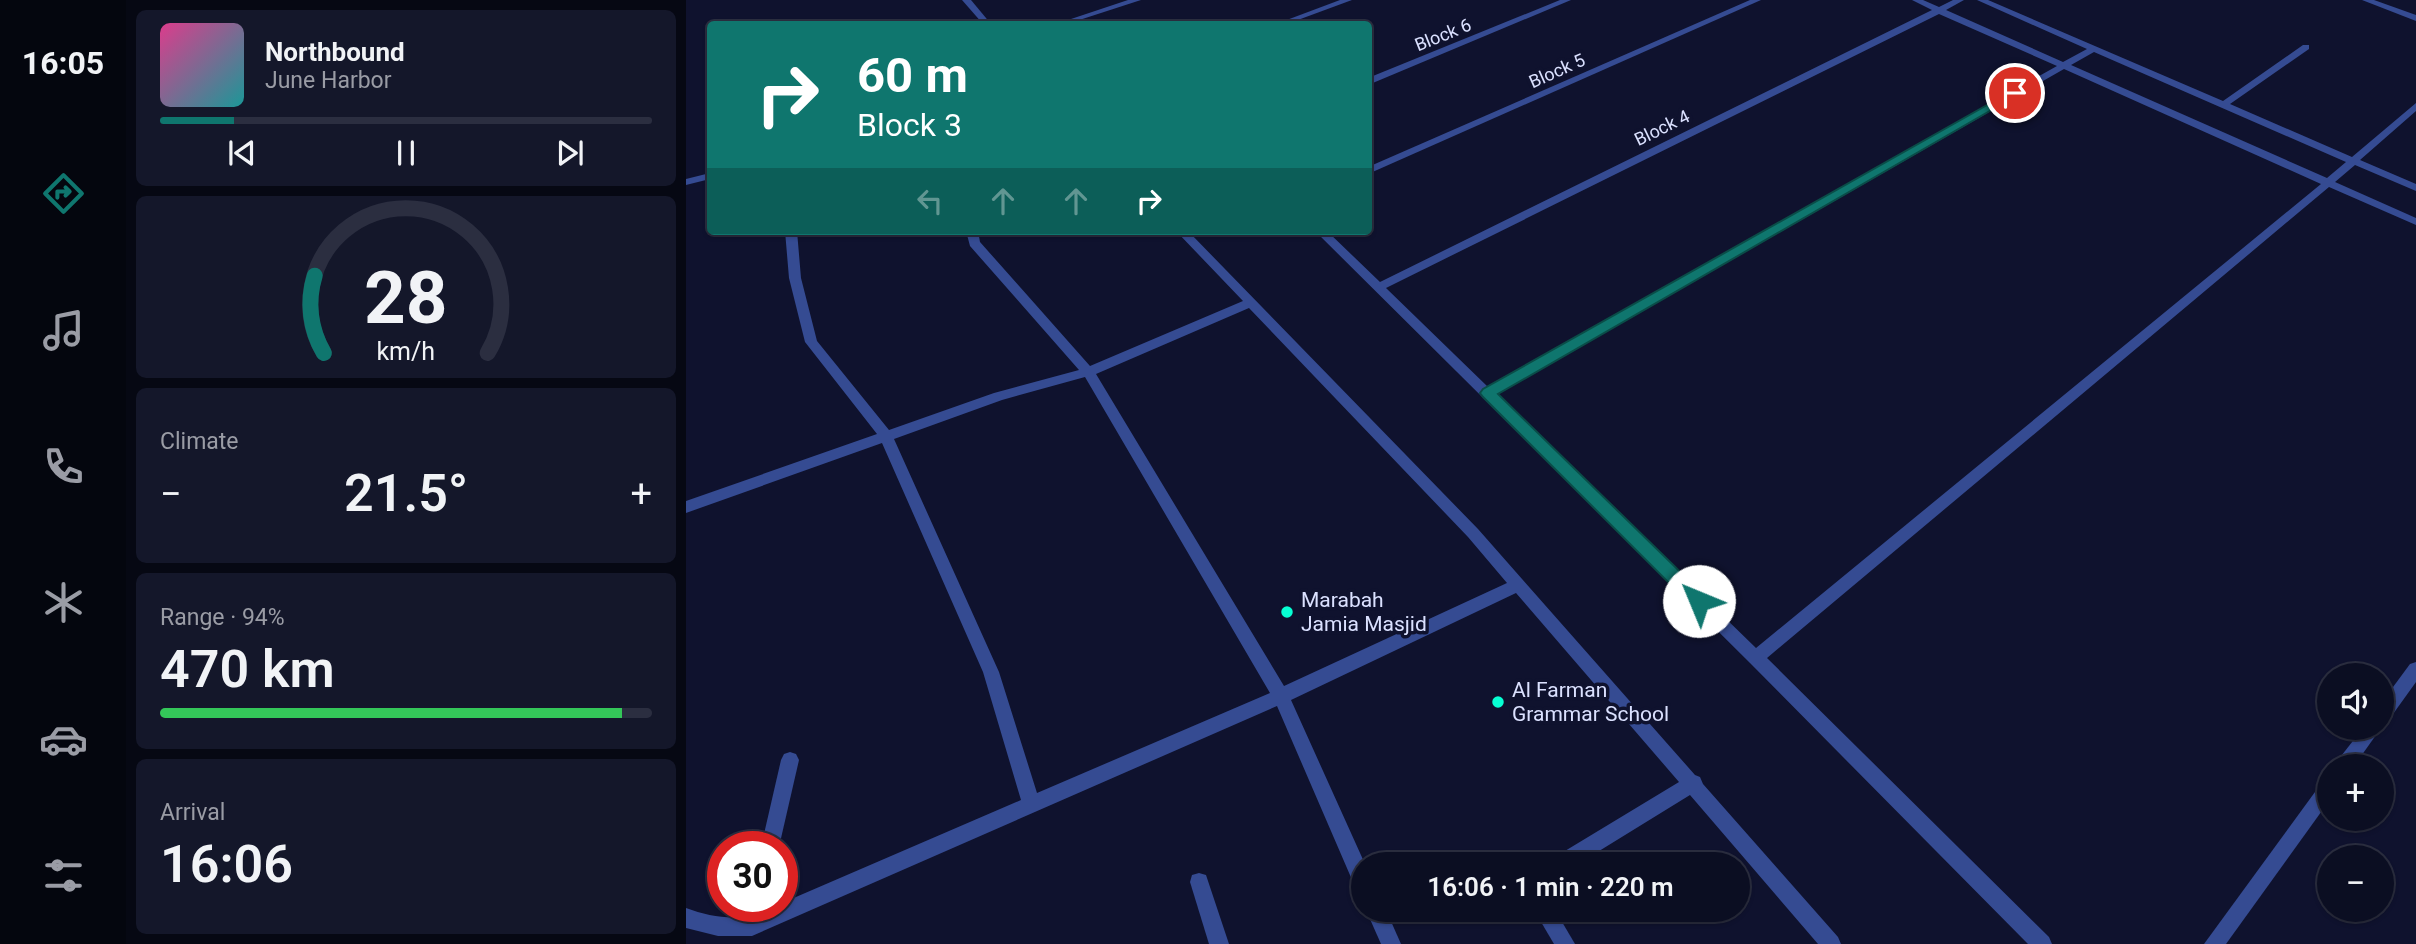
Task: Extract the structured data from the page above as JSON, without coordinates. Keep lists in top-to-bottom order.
{
  "streets": {
    "street": ["Block 6", "Block 5", "Block 4"]
  },
  "places": ["Marabah Jamia Masjid", "Al Farman Grammar School"],
  "page": {
    "tabs": "16:05",
    "turn": ["60 m", "Block 3"],
    "song": ["Northbound", "June Harbor"],
    "tile": [
      "Climate",
      ["Range · 94%", "470 km"],
      ["Arrival", "16:06"]
    ],
    "heat": ["−", "21.5°", "+"],
    "map_buttons": ["+", "−"],
    "limit": "30",
    "trip": "16:06 · 1 min · 220 m",
    "gauge": ["28", "km/h"]
  }
}
